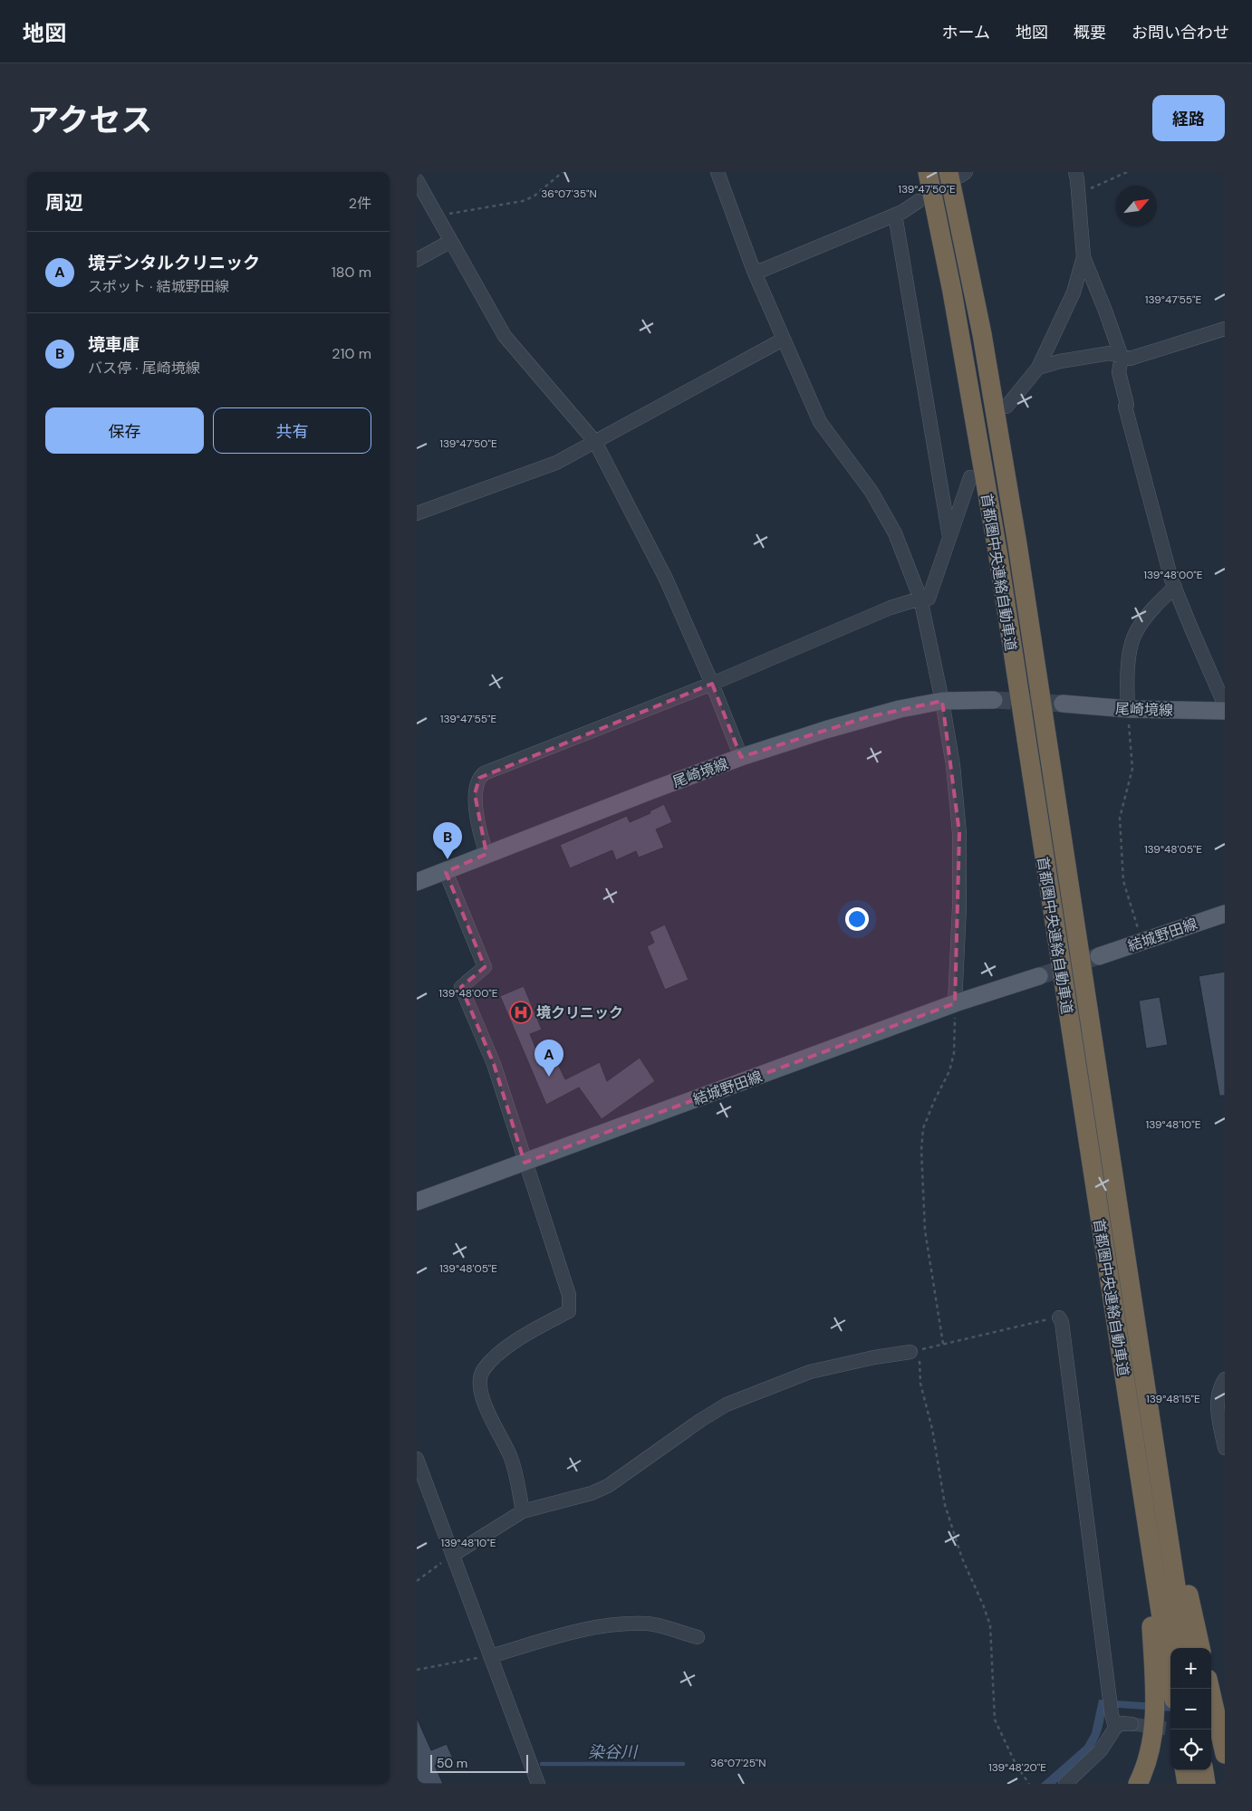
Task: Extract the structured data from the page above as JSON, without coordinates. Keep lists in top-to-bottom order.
{
  "streets": {
    "highway": ["首都圏中央連絡自動車道"],
    "main road": ["尾崎境線", "結城野田線"]
  },
  "water": ["染谷川"],
  "places": {
    "hospital": ["境クリニック"]
  },
  "scale_bar": "50 m",
  "north": "top right",
  "page": {
    "header": "地図",
    "nav": [
      "ホーム",
      "地図",
      "概要",
      "お問い合わせ"
    ],
    "title": "アクセス",
    "buttons": [
      "経路",
      ["保存", "共有"]
    ],
    "heading": ["周辺", "2件"],
    "list": [
      {
        "mark": "A",
        "name": "境デンタルクリニック",
        "note": "スポット · 結城野田線",
        "value": "180 m"
      },
      {
        "mark": "B",
        "name": "境車庫",
        "note": "バス停 · 尾崎境線",
        "value": "210 m"
      }
    ],
    "pins": ["B", "A"],
    "map_buttons": ["+", "−"],
    "scale": "50 m"
  },
  "coordinates": [
    "139°47'50\"E",
    "36°07'35\"N",
    "139°47'55\"E",
    "139°48'00\"E",
    "139°48'05\"E",
    "139°48'10\"E",
    "139°48'15\"E",
    "36°07'25\"N",
    "139°48'20\"E"
  ]
}
